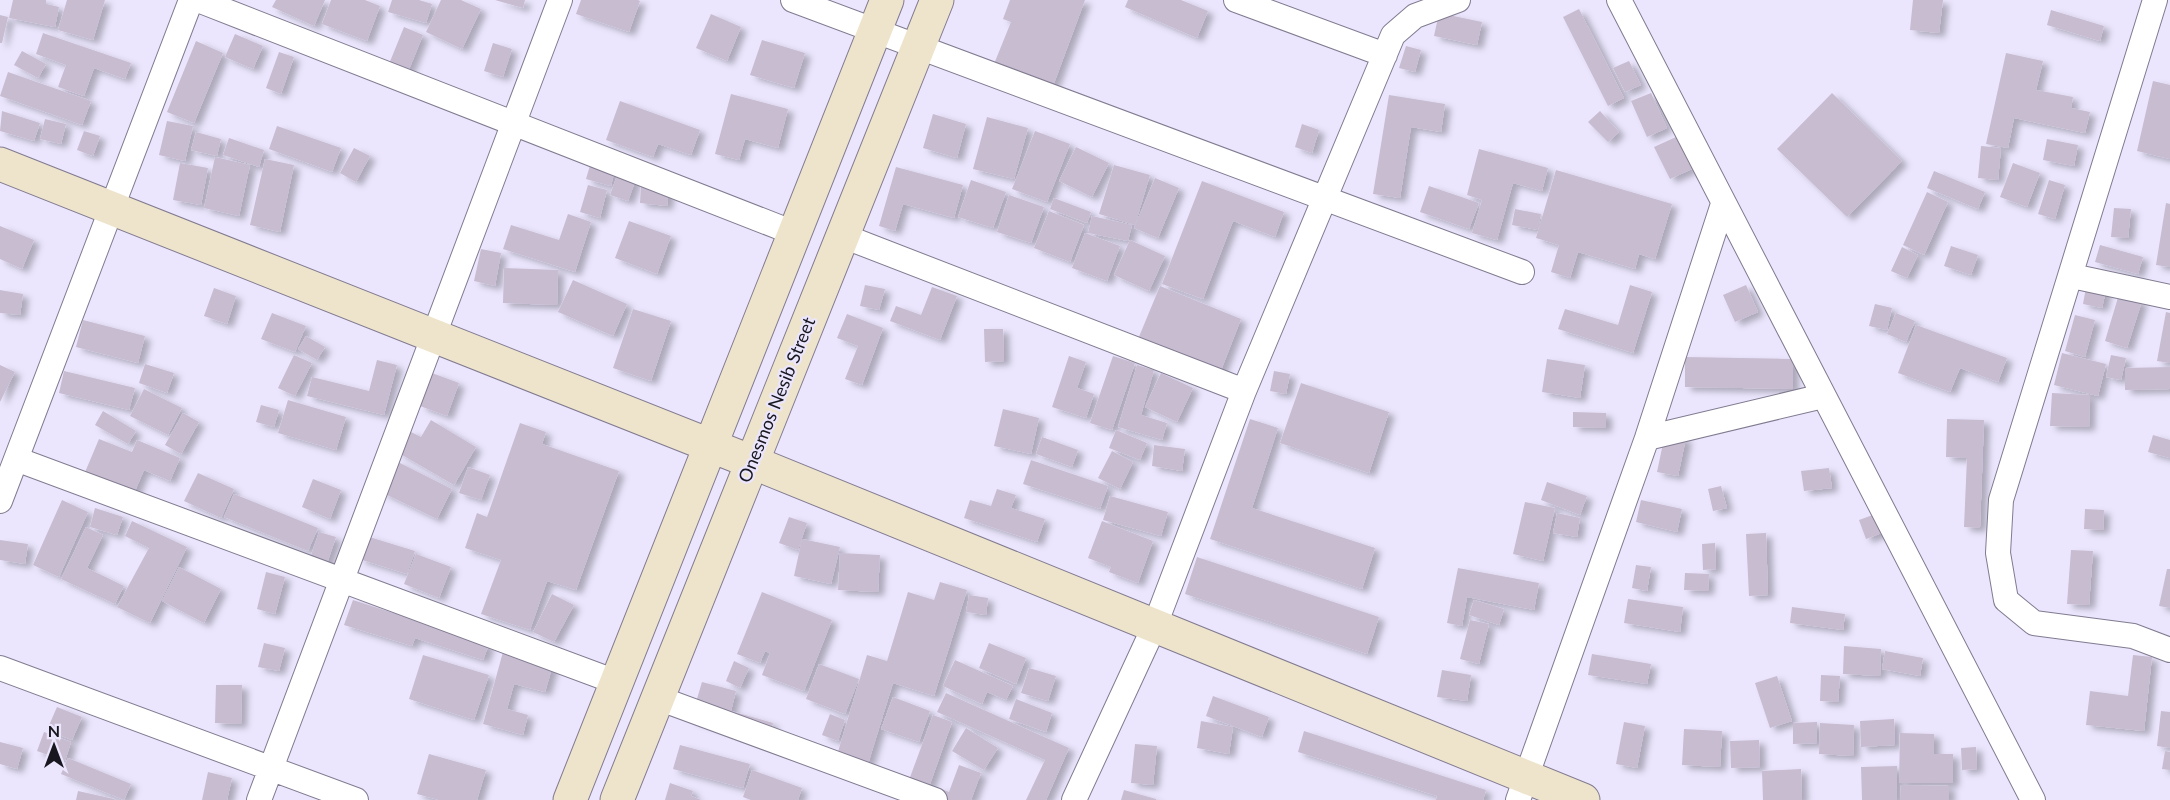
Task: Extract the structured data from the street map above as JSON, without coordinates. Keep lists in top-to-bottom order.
{
  "streets": {
    "street": ["Onesmos Nesib Street"]
  },
  "north": "top"
}
